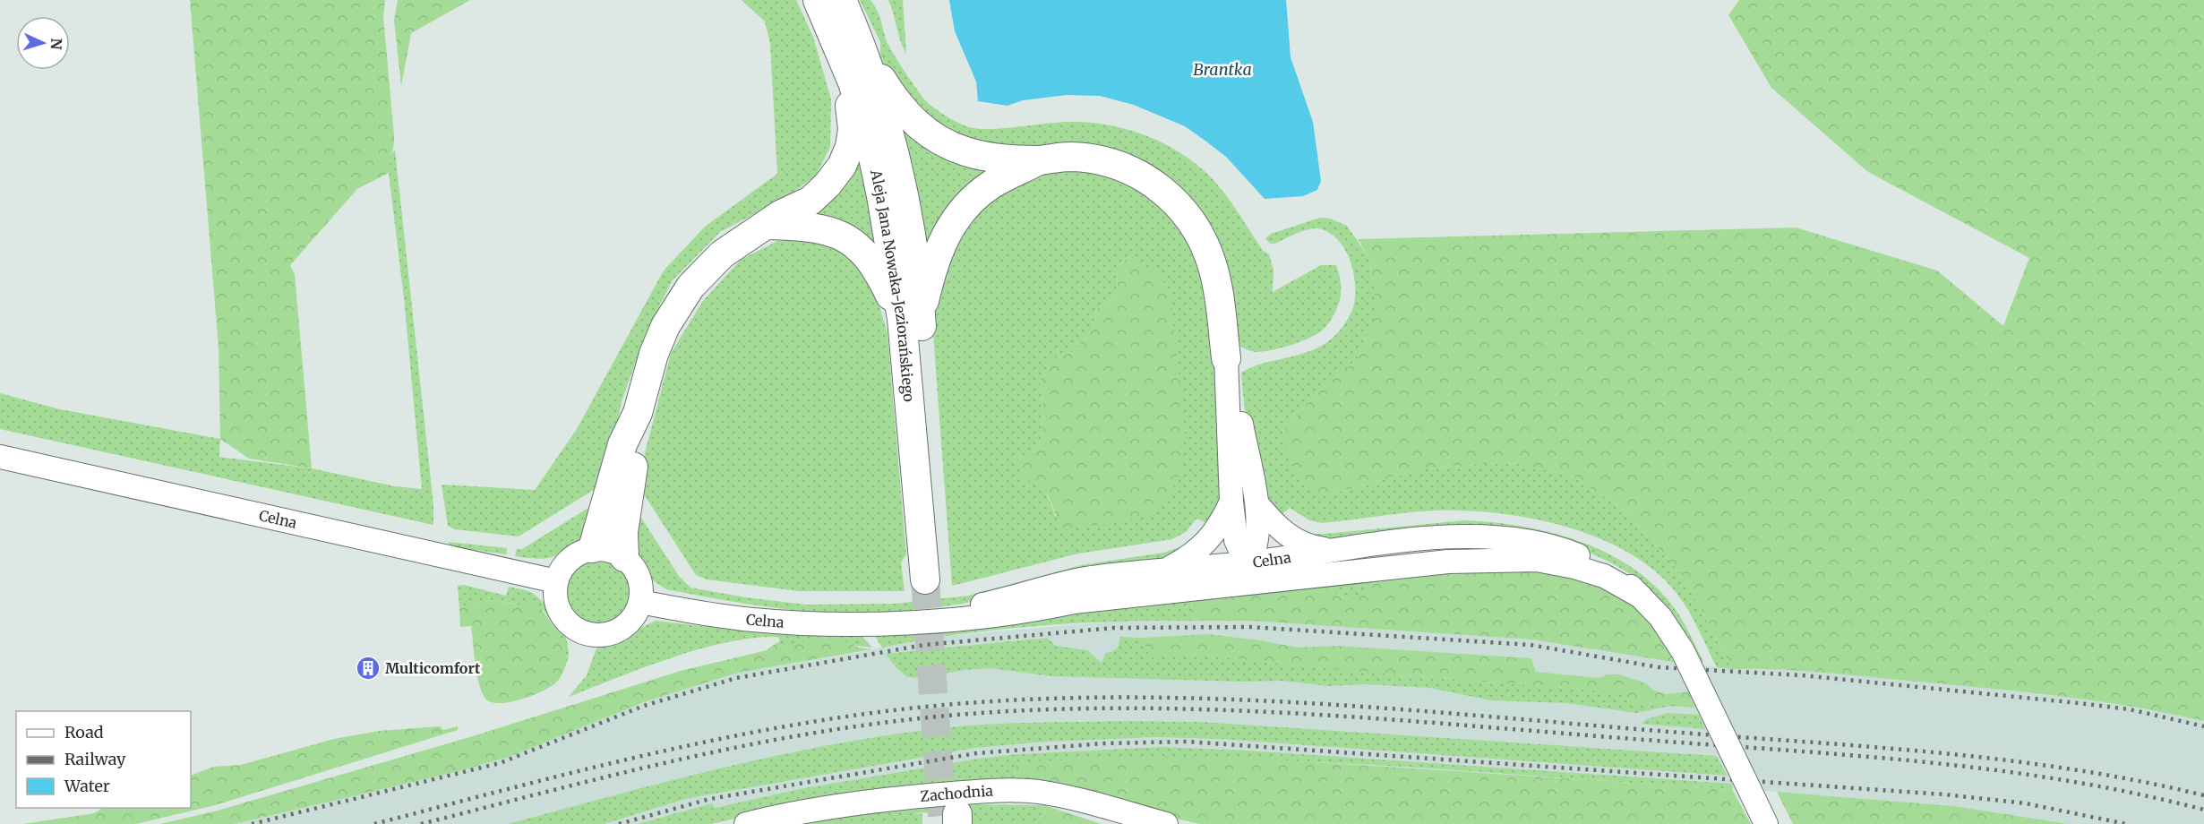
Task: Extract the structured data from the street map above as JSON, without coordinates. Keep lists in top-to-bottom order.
{
  "streets": {
    "main road": ["Aleja Jana Nowaka-Jeziorańskiego"],
    "street": ["Celna", "Zachodnia"]
  },
  "water": ["Brantka"],
  "places": {
    "building": ["Multicomfort"]
  },
  "legend": ["Road", "Railway", "Water"],
  "north": "right"
}
